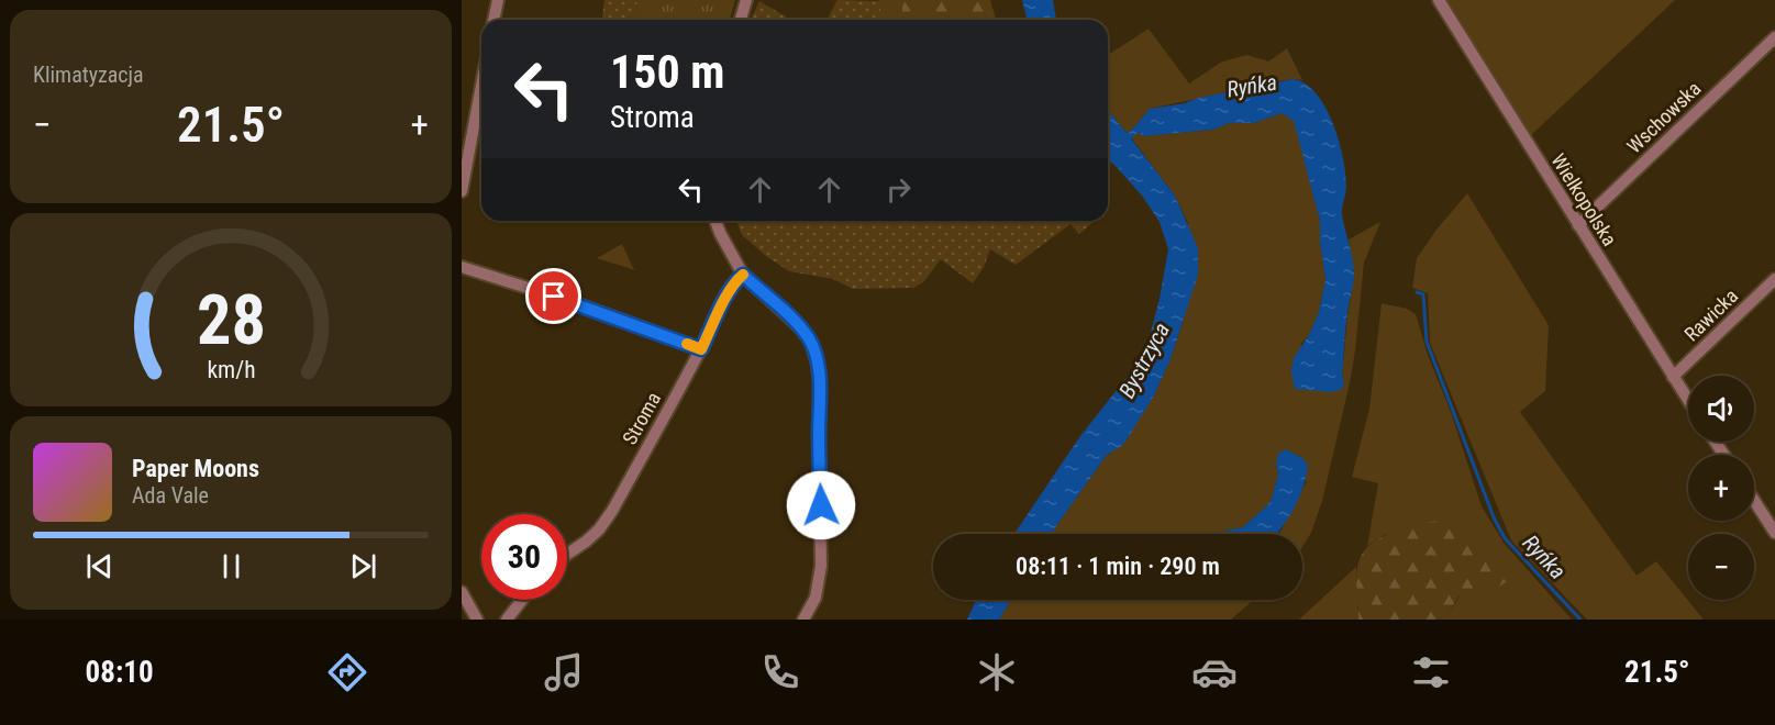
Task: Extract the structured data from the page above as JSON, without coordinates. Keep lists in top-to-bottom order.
{
  "streets": {
    "street": [
      "Wschowska",
      "Wielkopolska",
      "Rawicka",
      "Stroma"
    ]
  },
  "crossings": [
    ["Wschowska", "Wielkopolska"],
    ["Wielkopolska", "Rawicka"]
  ],
  "water": ["Ryńka", "Bystrzyca"],
  "page": {
    "tile": "Klimatyzacja",
    "turn": ["150 m", "Stroma"],
    "heat": ["−", "21.5°", "+"],
    "map_buttons": ["+", "−"],
    "song": ["Paper Moons", "Ada Vale"],
    "limit": "30",
    "trip": "08:11 · 1 min · 290 m",
    "tabs": ["08:10", "21.5°"],
    "gauge": ["28", "km/h"]
  }
}
